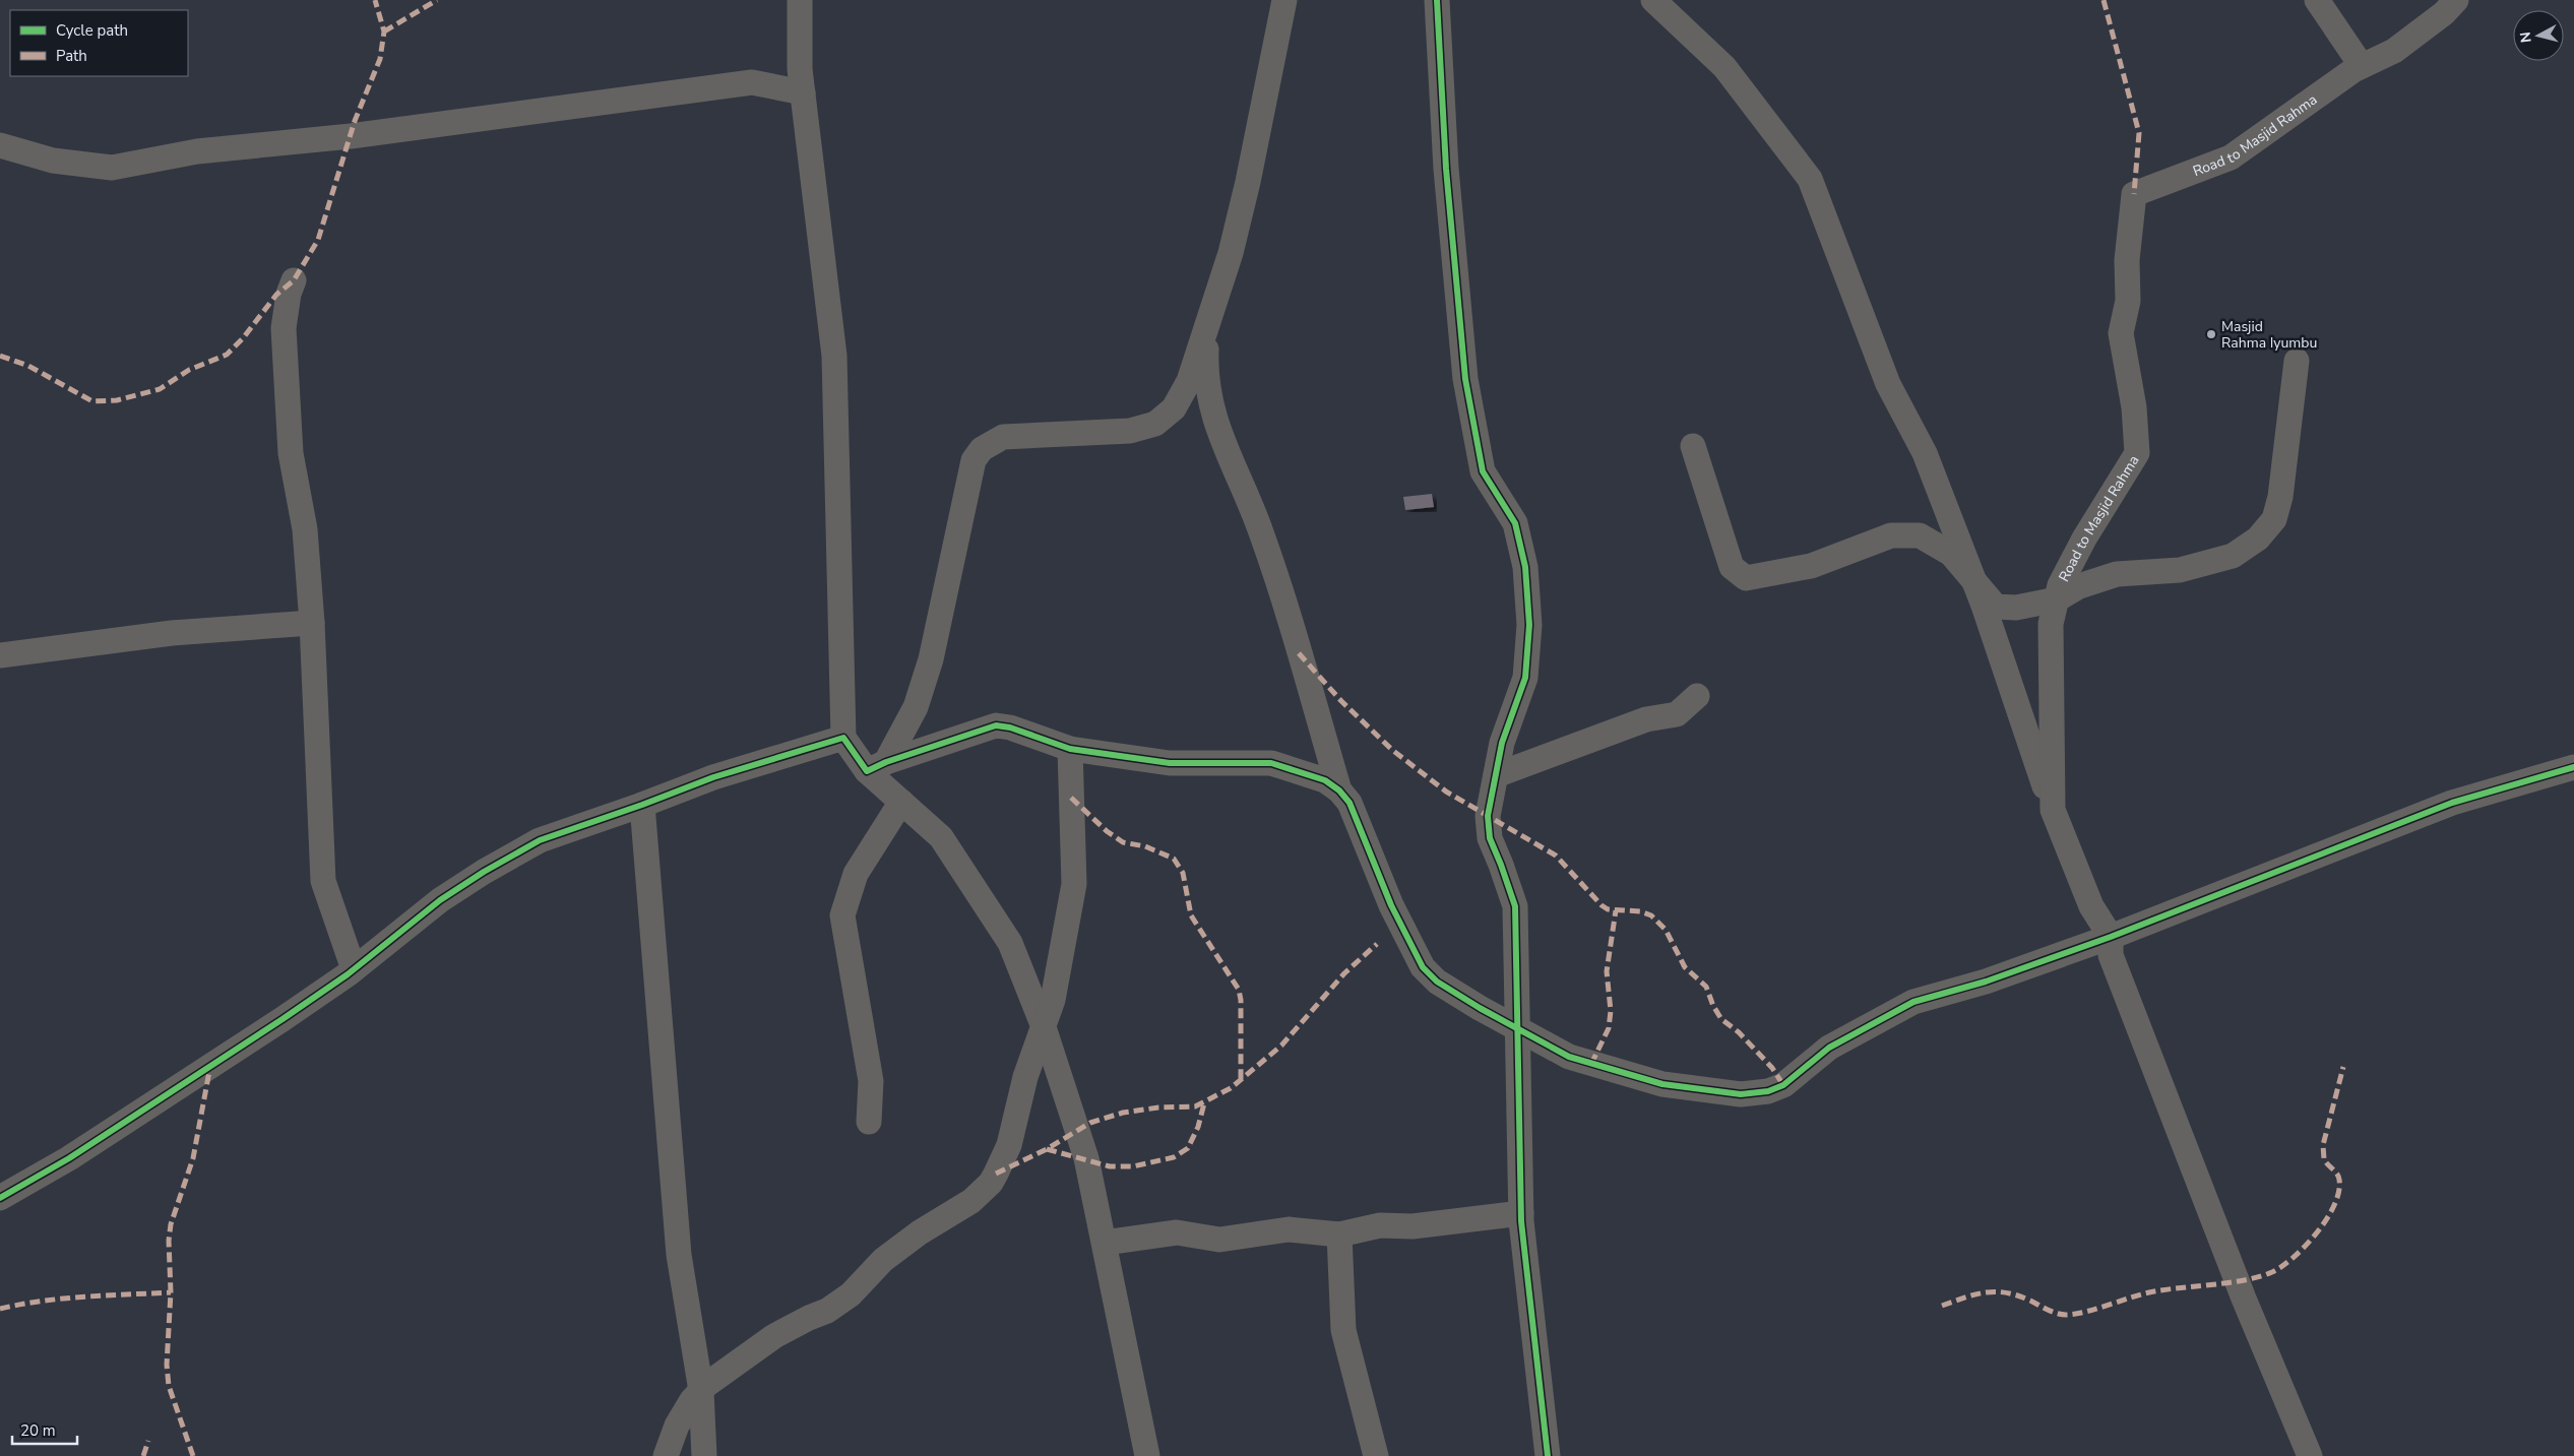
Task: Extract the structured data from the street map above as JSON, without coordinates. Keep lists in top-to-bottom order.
{
  "streets": {
    "street": ["Road to Masjid Rahma"]
  },
  "places": ["Masjid Rahma Iyumbu"],
  "legend": ["Cycle path", "Path"],
  "scale_bar": "20 m",
  "north": "left"
}
